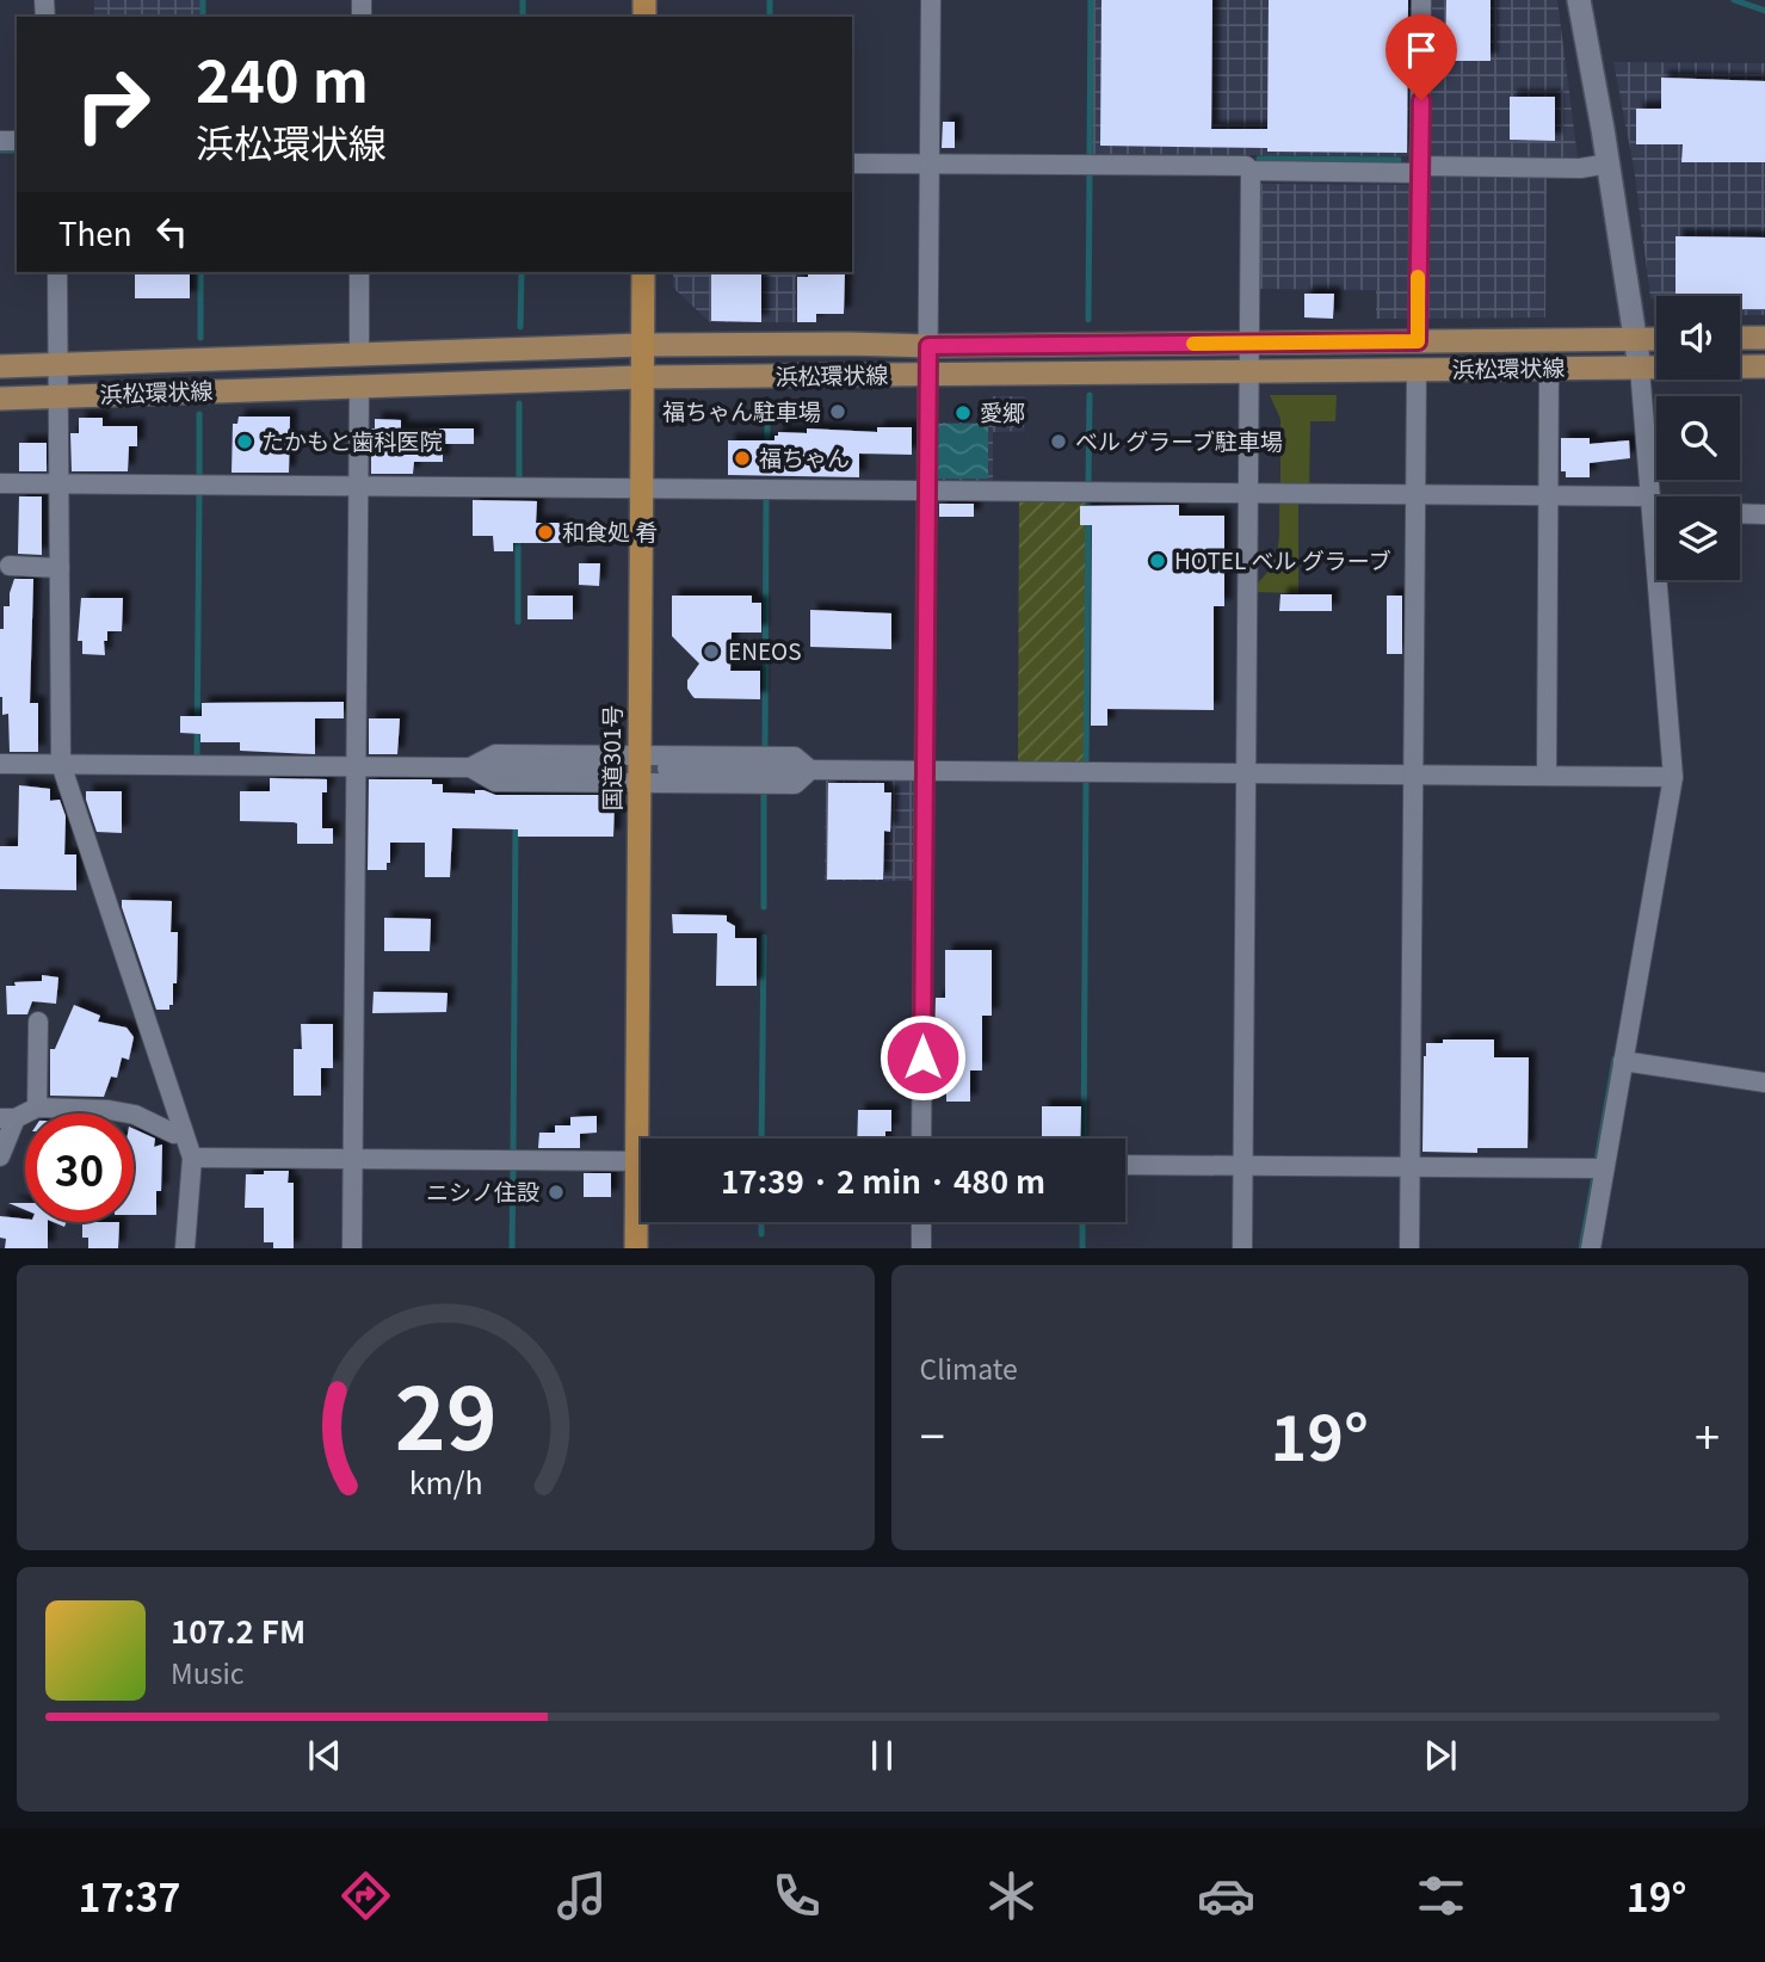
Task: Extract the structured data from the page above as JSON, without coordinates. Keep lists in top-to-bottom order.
{
  "streets": {
    "highway": ["国道301号"],
    "main road": ["浜松環状線"]
  },
  "crossings": [
    ["浜松環状線", "国道301号"]
  ],
  "places": [
    "福ちゃん駐車場",
    "愛郷",
    "たかもと歯科医院",
    "ベル グラーブ駐車場",
    "福ちゃん",
    "和食処 肴",
    "HOTEL ベル グラーブ",
    "ENEOS",
    "ニシノ住設"
  ],
  "page": {
    "turn": ["240 m", "浜松環状線"],
    "then": "Then",
    "limit": "30",
    "trip": "17:39 · 2 min · 480 m",
    "tile": "Climate",
    "heat": ["−", "19°", "+"],
    "song": ["107.2 FM", "Music"],
    "tabs": ["17:37", "19°"],
    "gauge": ["29", "km/h"]
  }
}
